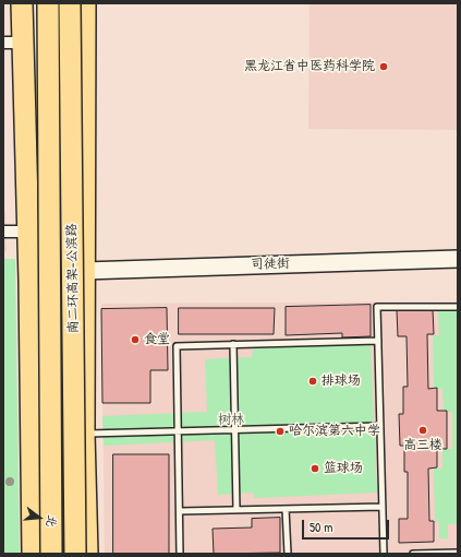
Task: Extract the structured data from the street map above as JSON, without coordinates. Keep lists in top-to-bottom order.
{
  "streets": {
    "highway": ["南二环高架-公滨路"],
    "main road": ["司徒街"]
  },
  "parks": ["树林"],
  "places": [
    "黑龙江省中医药科学院",
    "食堂",
    "排球场",
    "高三楼",
    "哈尔滨第六中学",
    "篮球场"
  ],
  "scale_bar": "50 m",
  "north": "right"
}
